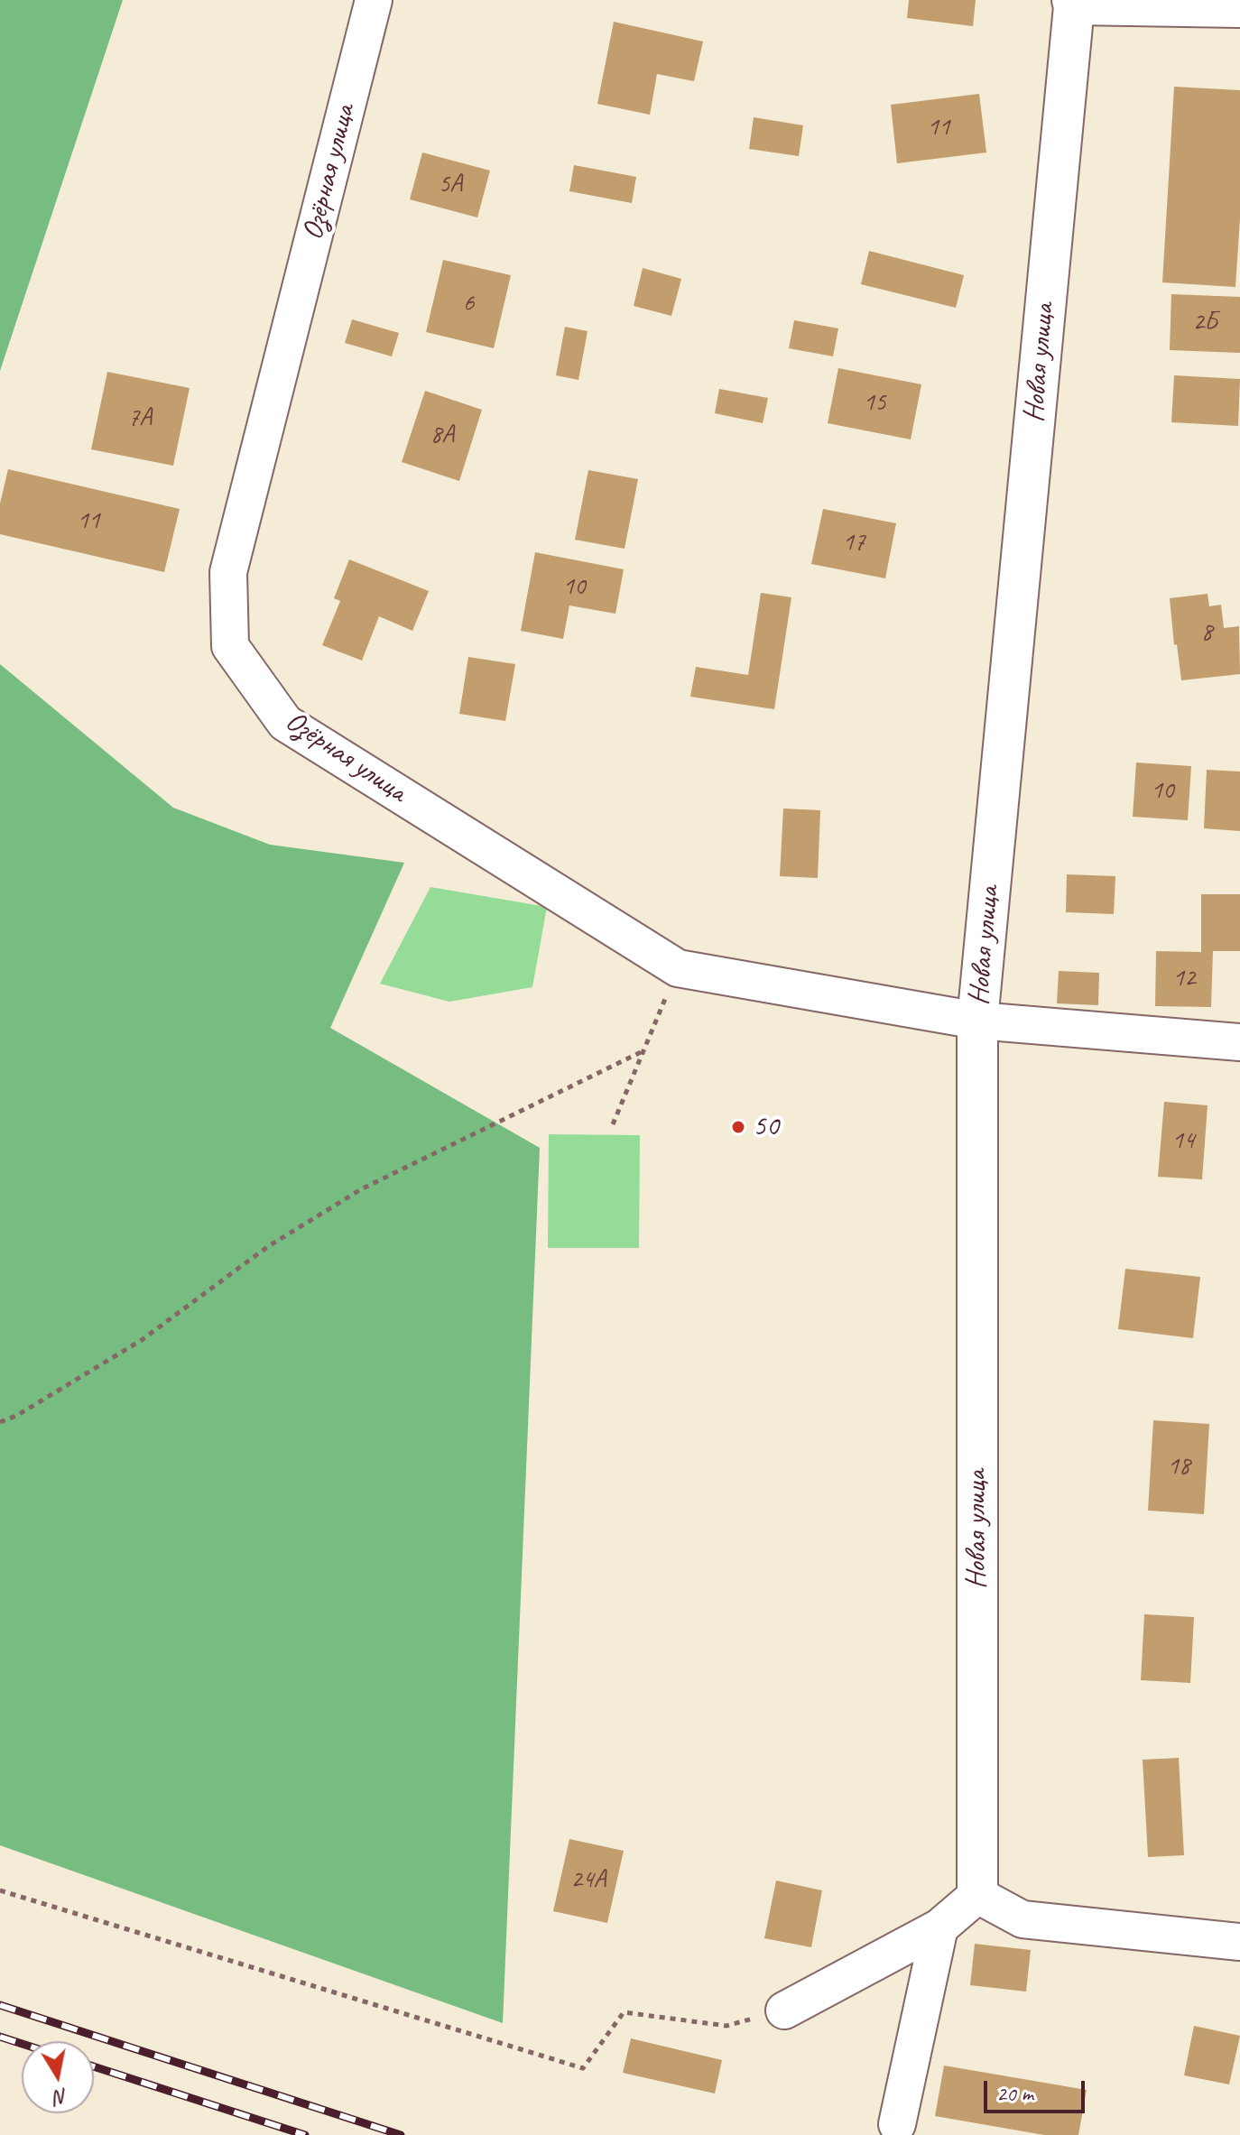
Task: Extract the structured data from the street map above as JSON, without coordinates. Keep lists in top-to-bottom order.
{
  "streets": {
    "street": ["Озёрная улица", "Новая улица"]
  },
  "crossings": [
    ["Озёрная улица", "Новая улица"]
  ],
  "places": ["50"],
  "house_numbers": [
    "11",
    "5А",
    "6",
    "2Б",
    "15",
    "7А",
    "8А",
    "11",
    "17",
    "10",
    "8",
    "10",
    "12",
    "14",
    "18",
    "24А"
  ],
  "scale_bar": "20 m",
  "north": "bottom"
}
